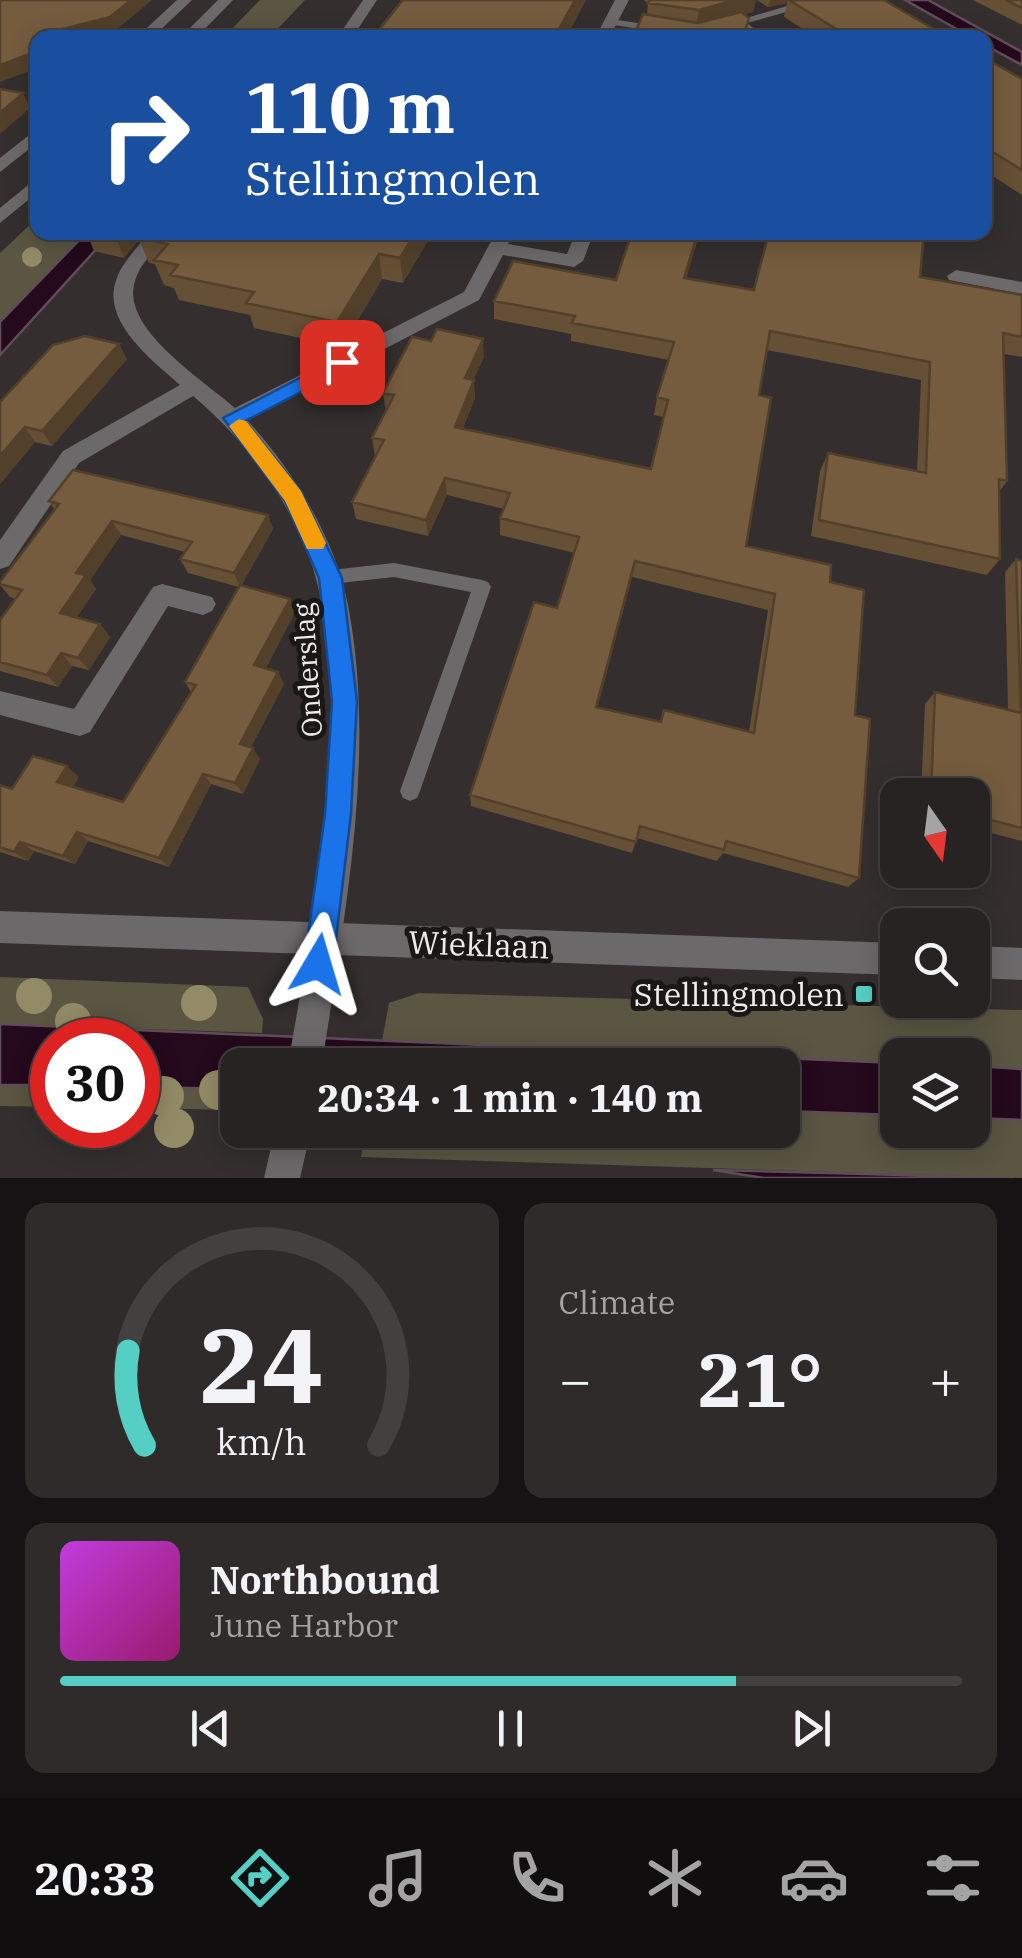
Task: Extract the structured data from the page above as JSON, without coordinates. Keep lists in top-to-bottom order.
{
  "streets": {
    "street": ["Onderslag", "Wieklaan"]
  },
  "crossings": [
    ["Onderslag", "Wieklaan"]
  ],
  "places": {
    "transit": ["Stellingmolen"]
  },
  "north": "bottom",
  "page": {
    "turn": ["110 m", "Stellingmolen"],
    "limit": "30",
    "trip": "20:34 · 1 min · 140 m",
    "tile": "Climate",
    "heat": ["−", "21°", "+"],
    "song": ["Northbound", "June Harbor"],
    "tabs": "20:33",
    "gauge": ["24", "km/h"]
  }
}
